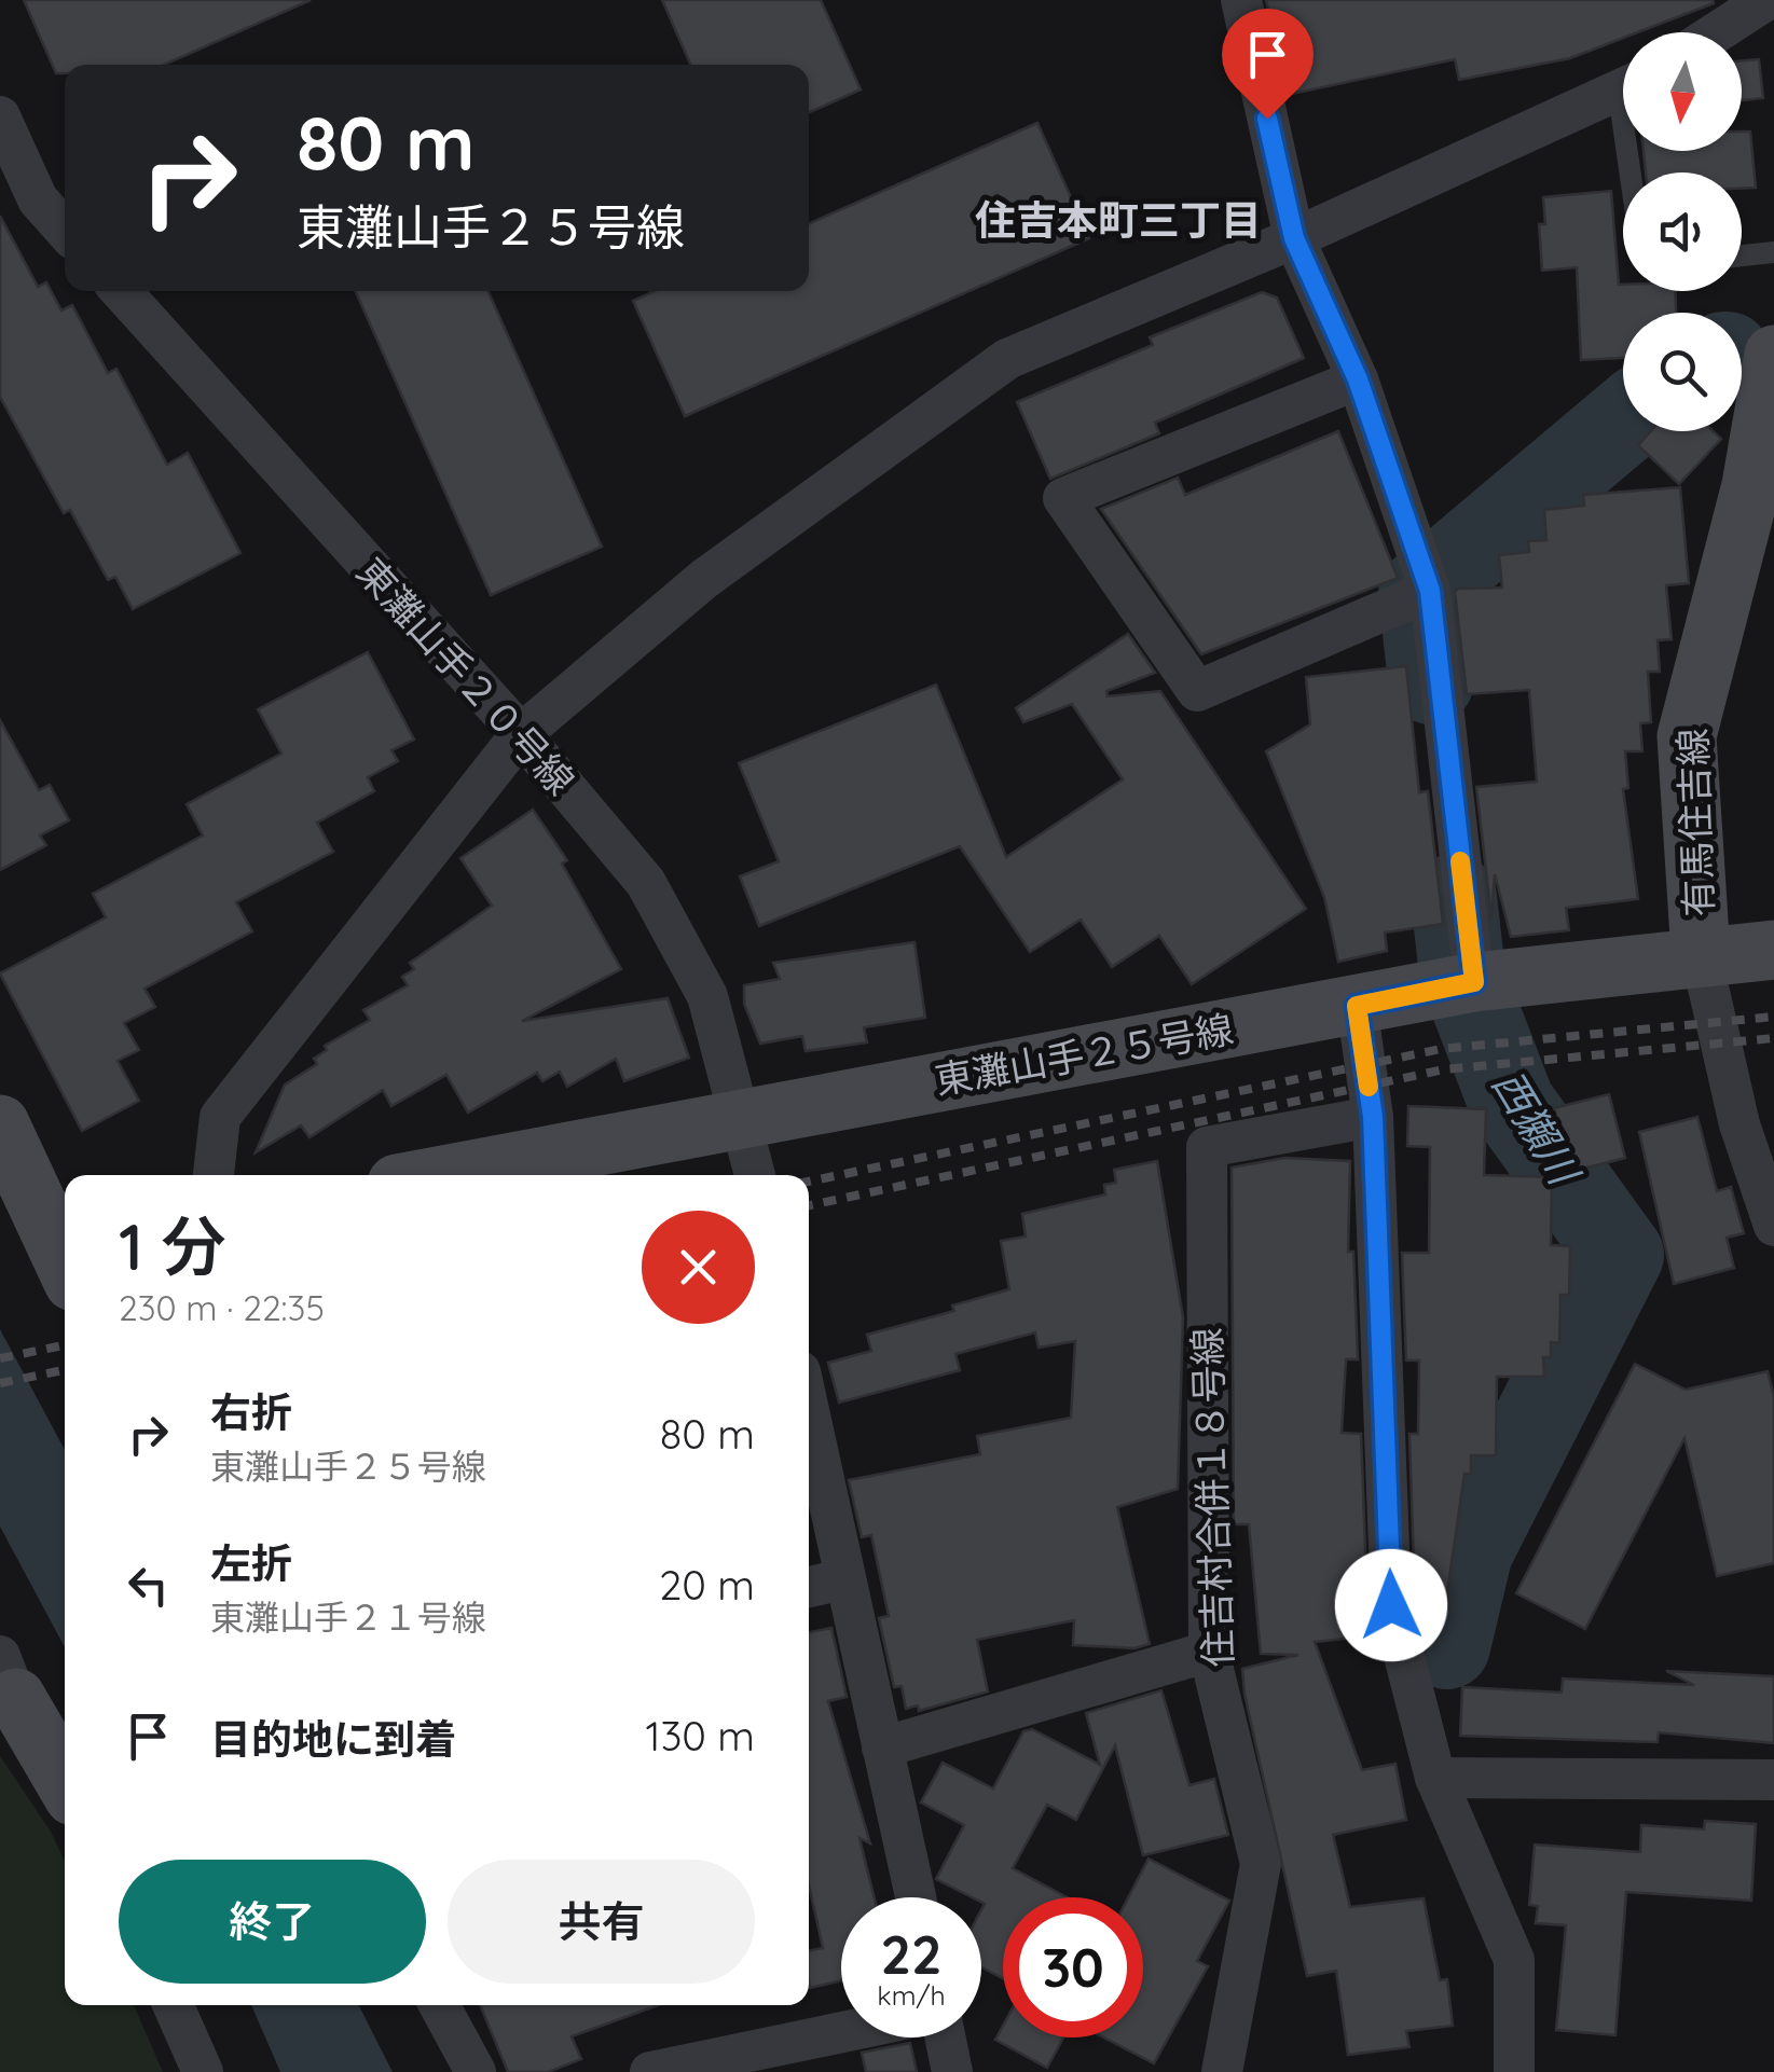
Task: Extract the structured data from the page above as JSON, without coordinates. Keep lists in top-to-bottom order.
{
  "streets": {
    "street": [
      "東灘山手２０号線",
      "有馬住吉線",
      "東灘山手２５号線",
      "住吉村合併１８号線"
    ]
  },
  "crossings": [
    ["東灘山手２０号線", "東灘山手２５号線"],
    ["有馬住吉線", "東灘山手２５号線"]
  ],
  "districts": ["住吉本町三丁目"],
  "water": ["西獺川"],
  "north": "bottom",
  "page": {
    "turn": ["80 m", "東灘山手２５号線"],
    "heading": ["1 分", "230 m · 22:35"],
    "list": [
      {
        "name": "右折",
        "note": "東灘山手２５号線",
        "value": "80 m"
      },
      {
        "name": "左折",
        "note": "東灘山手２１号線",
        "value": "20 m"
      },
      {
        "name": "目的地に到着",
        "value": "130 m"
      }
    ],
    "buttons": ["終了", "共有"],
    "speed": "22 km/h",
    "limit": "30"
  }
}
